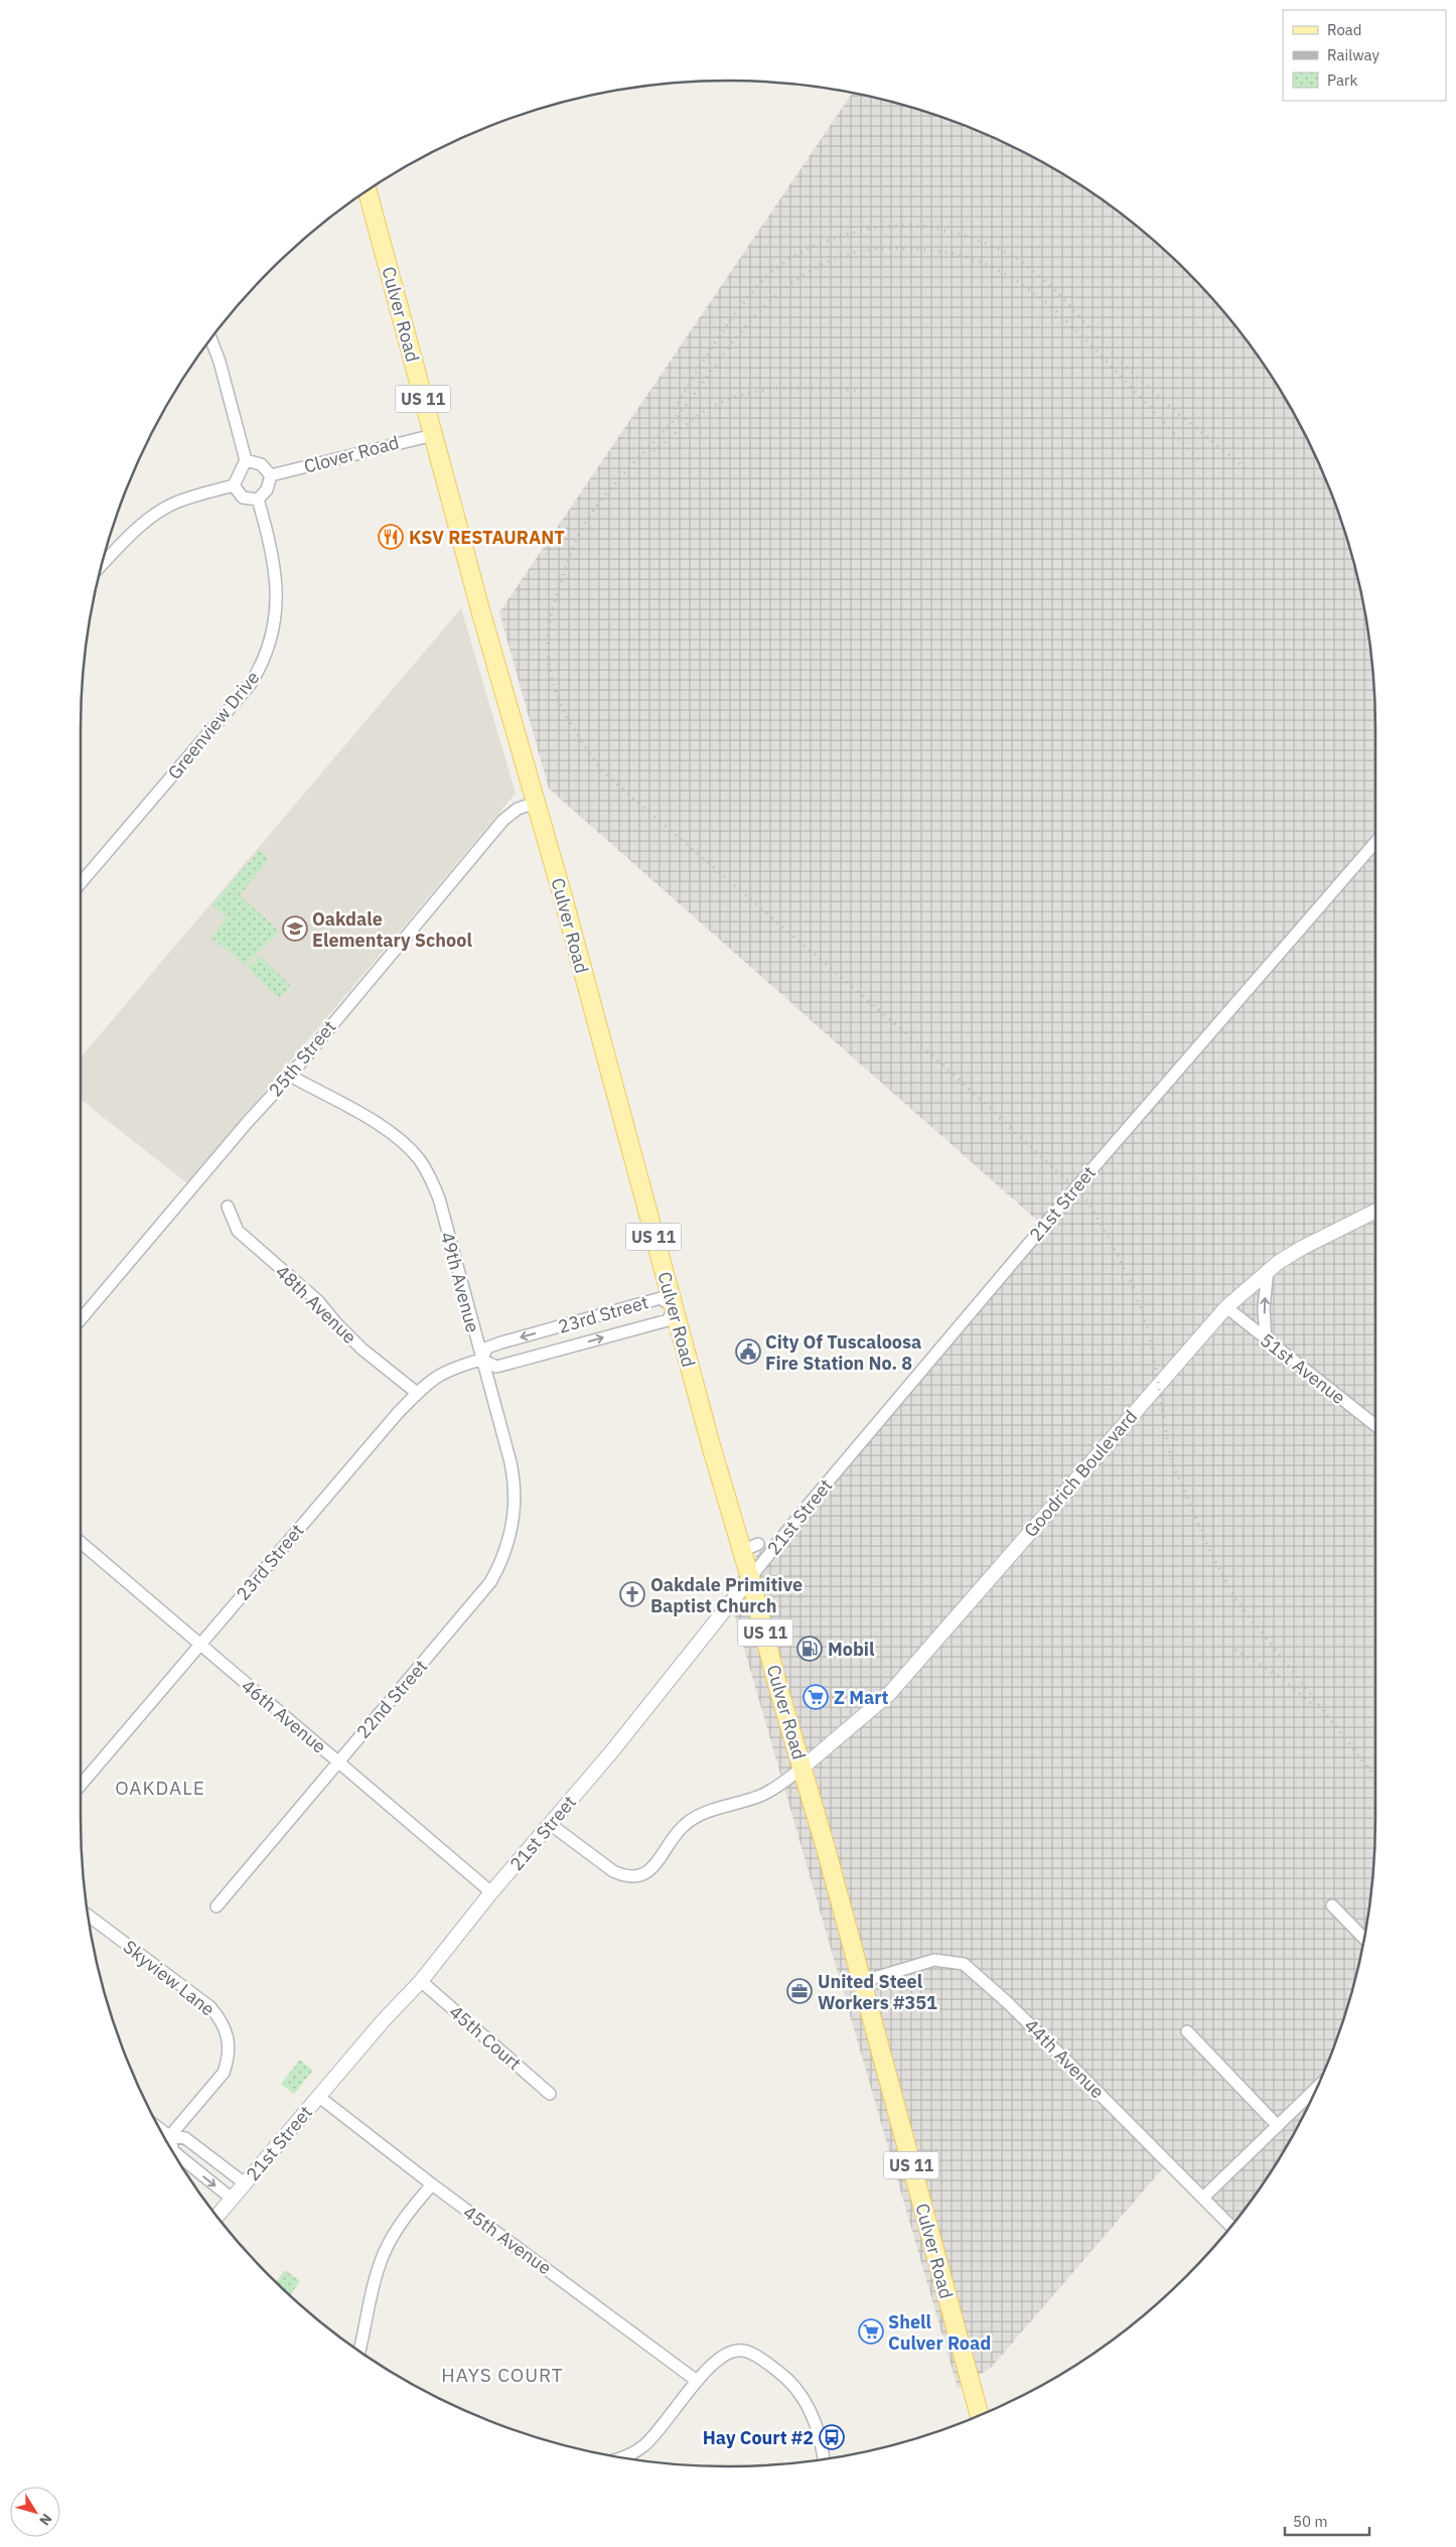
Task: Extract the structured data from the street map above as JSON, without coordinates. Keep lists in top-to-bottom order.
{
  "streets": {
    "main road": ["Culver Road", "US 11"],
    "street": [
      "Clover Road",
      "Greenview Drive",
      "25th Street",
      "21st Street",
      "49th Avenue",
      "48th Avenue",
      "23rd Street",
      "51st Avenue",
      "Goodrich Boulevard",
      "22nd Street",
      "46th Avenue",
      "Skyview Lane",
      "45th Court",
      "44th Avenue",
      "45th Avenue"
    ]
  },
  "crossings": [
    ["Culver Road", "Clover Road"],
    ["Culver Road", "25th Street"],
    ["Culver Road", "21st Street"],
    ["Culver Road", "23rd Street"],
    ["Culver Road", "Goodrich Boulevard"],
    ["Culver Road", "44th Avenue"],
    ["Clover Road", "Greenview Drive"],
    ["25th Street", "49th Avenue"],
    ["21st Street", "46th Avenue"],
    ["21st Street", "45th Court"],
    ["21st Street", "45th Avenue"],
    ["49th Avenue", "23rd Street"],
    ["49th Avenue", "22nd Street"],
    ["48th Avenue", "23rd Street"],
    ["23rd Street", "46th Avenue"],
    ["51st Avenue", "Goodrich Boulevard"],
    ["22nd Street", "46th Avenue"]
  ],
  "districts": ["OAKDALE", "HAYS COURT"],
  "places": {
    "restaurant": ["KSV RESTAURANT"],
    "school or university": ["Oakdale Elementary School"],
    "public building": ["City Of Tuscaloosa Fire Station No. 8"],
    "church": ["Oakdale Primitive Baptist Church"],
    "fuel station": ["Mobil"],
    "supermarket": ["Z Mart", "Shell Culver Road"],
    "office": ["United Steel Workers #351"],
    "bus stop": ["Hay Court #2"]
  },
  "legend": ["Road", "Railway", "Park"],
  "scale_bar": "50 m",
  "north": "bottom right"
}
